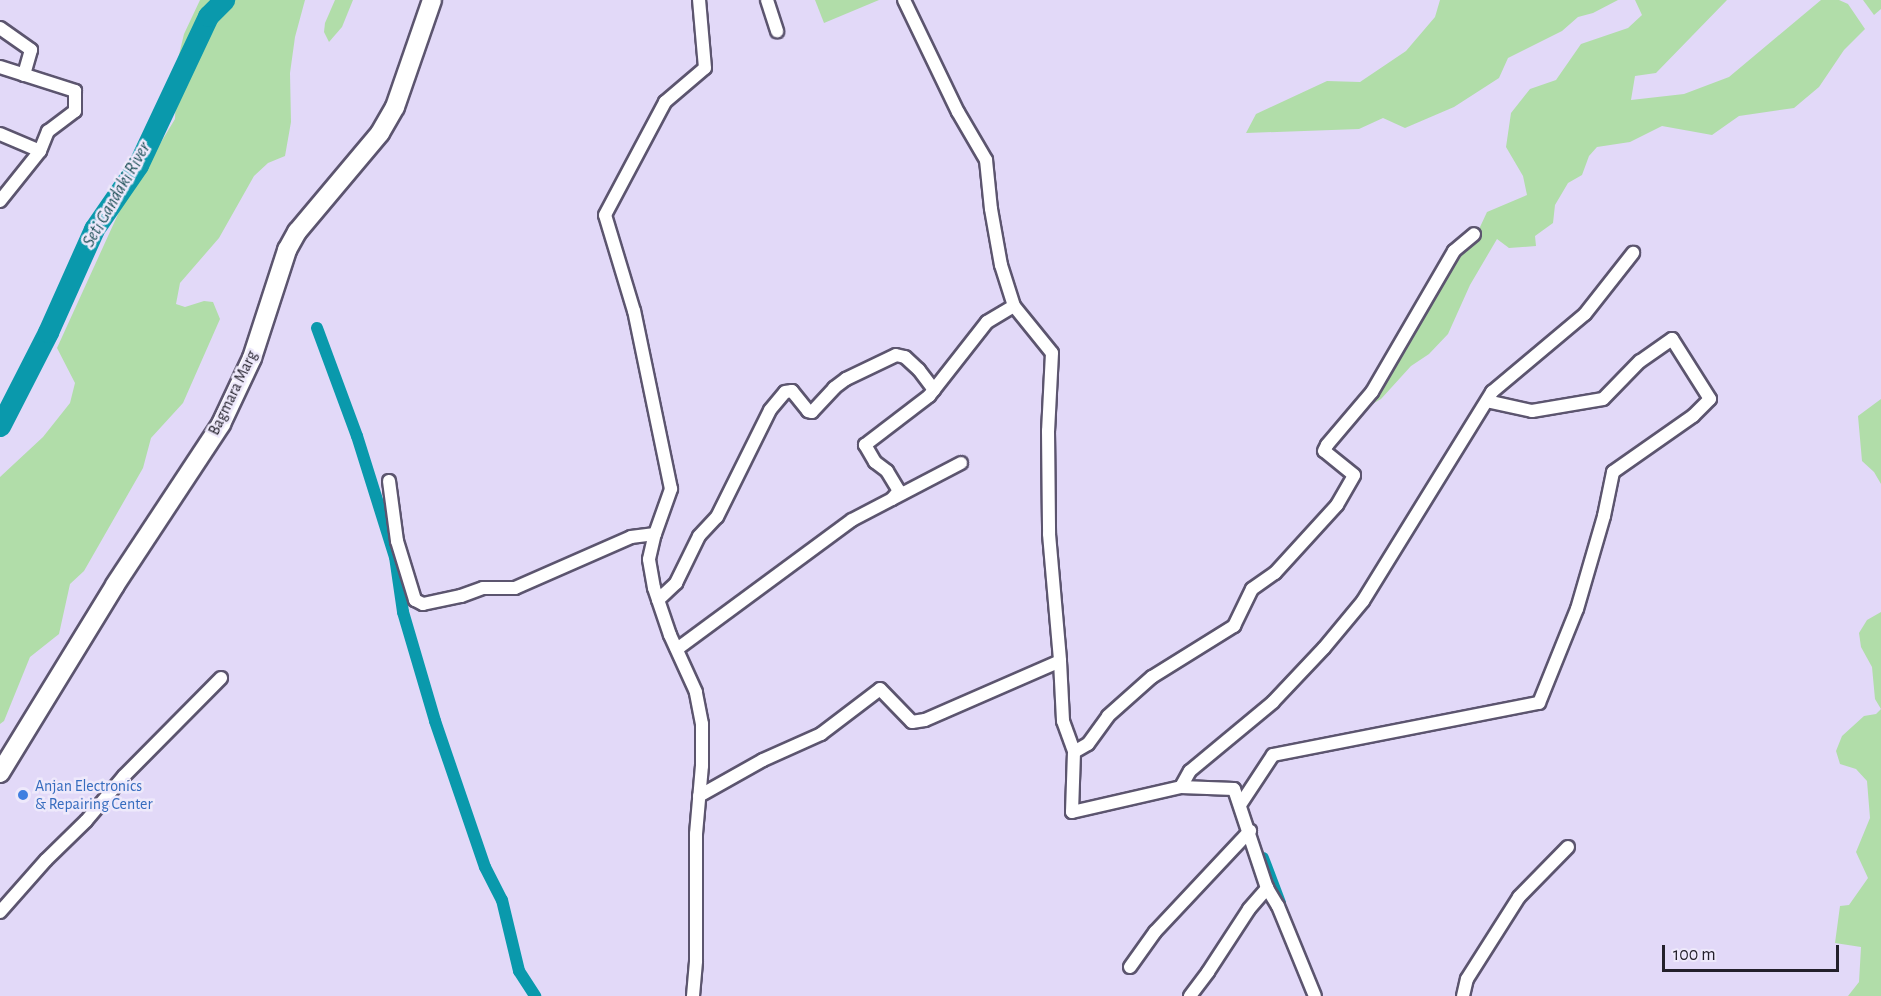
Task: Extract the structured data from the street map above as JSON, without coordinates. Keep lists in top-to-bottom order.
{
  "streets": {
    "main road": ["Bagmara Marg"]
  },
  "water": ["Seti Gandaki River"],
  "places": ["Anjan Electronics & Repairing Center"],
  "scale_bar": "100 m"
}
